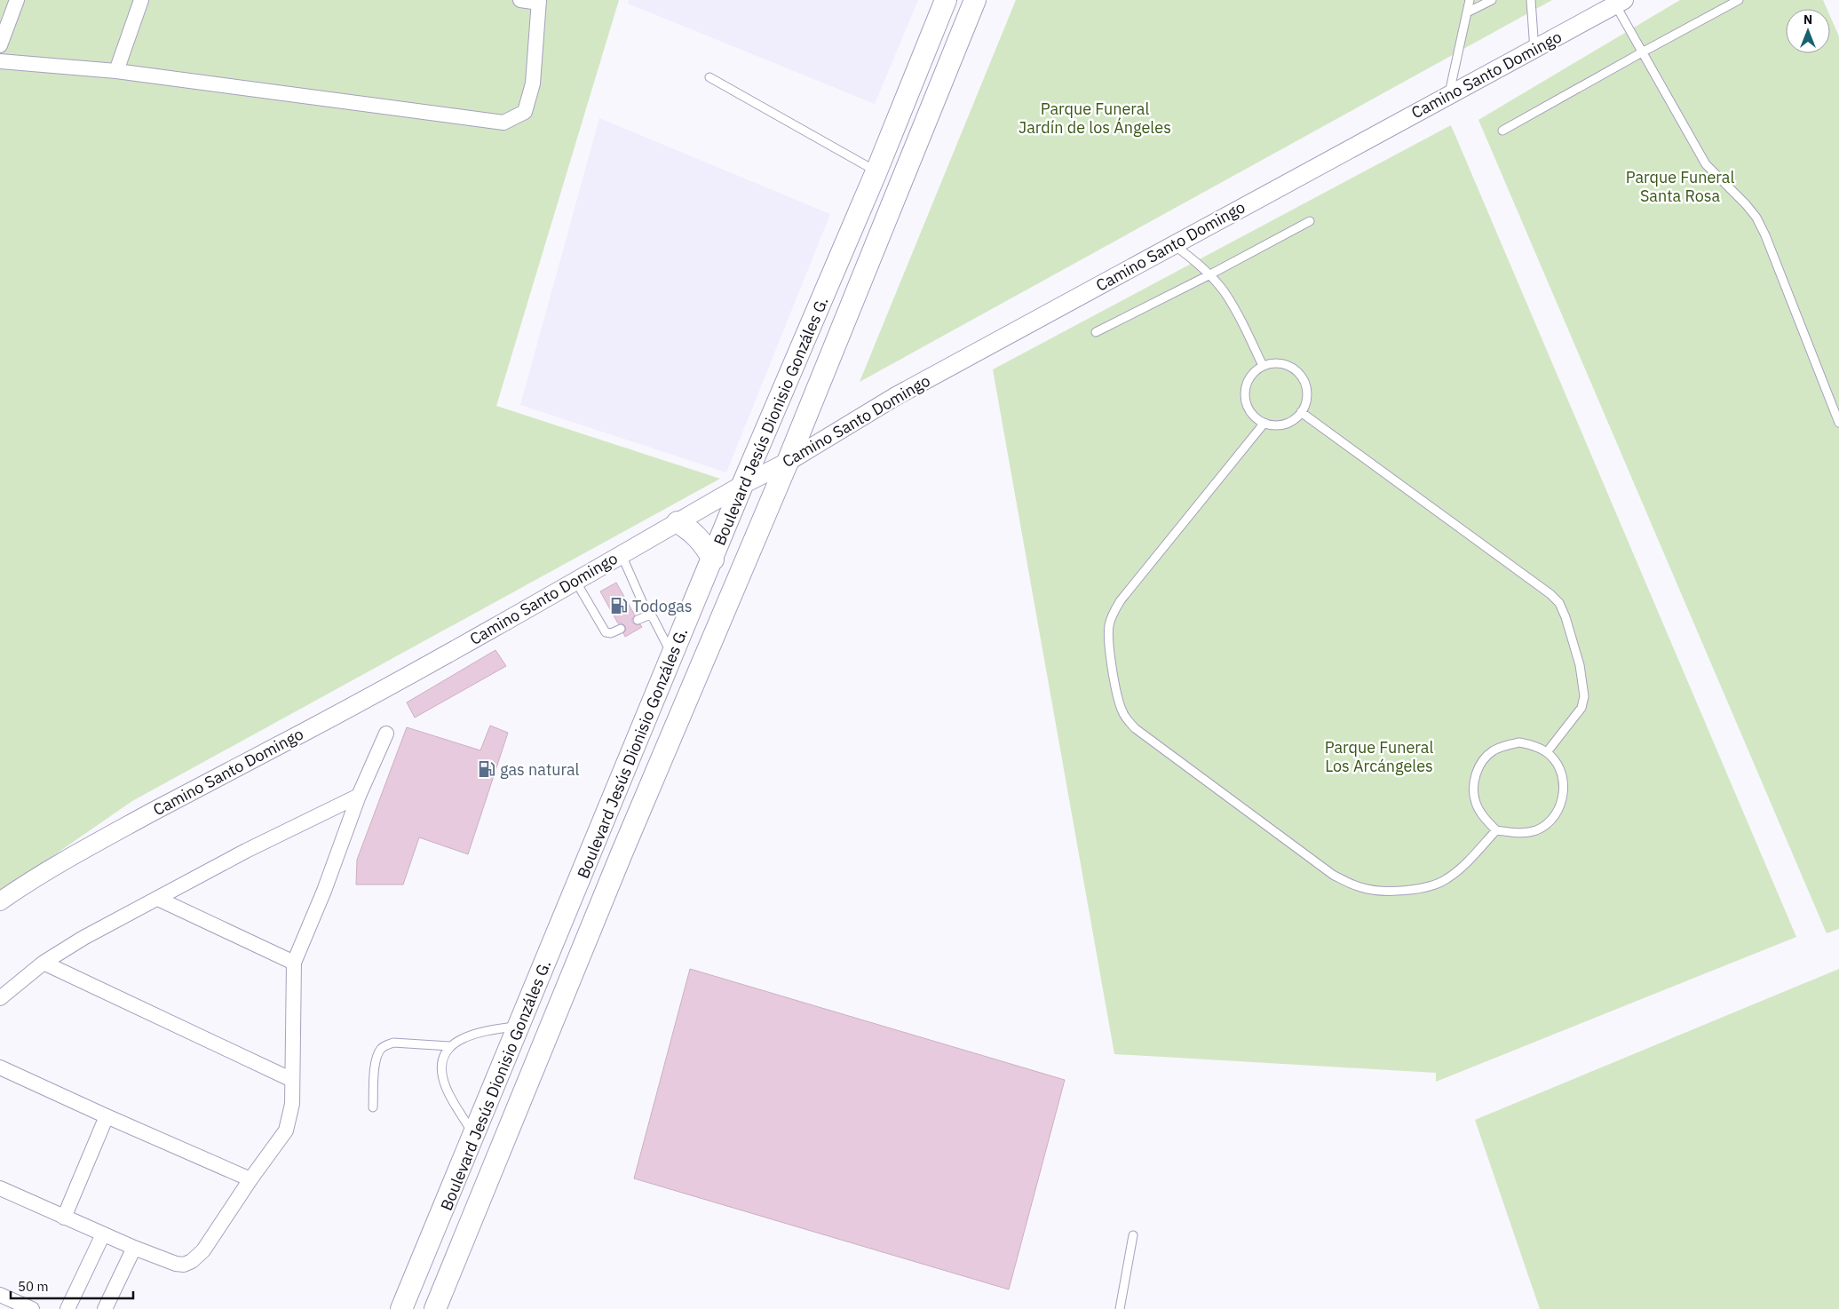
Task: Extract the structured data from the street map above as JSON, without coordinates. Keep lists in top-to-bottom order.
{
  "streets": {
    "main road": ["Boulevard Jesús Dionisio Gonzáles G."],
    "street": ["Camino Santo Domingo"]
  },
  "crossings": [
    ["Camino Santo Domingo", "Boulevard Jesús Dionisio Gonzáles G."]
  ],
  "parks": ["Parque Funeral Jardín de los Ángeles", "Parque Funeral Santa Rosa", "Parque Funeral Los Arcángeles"],
  "places": {
    "fuel station": ["Todogas", "gas natural"]
  },
  "scale_bar": "50 m",
  "north": "top"
}
